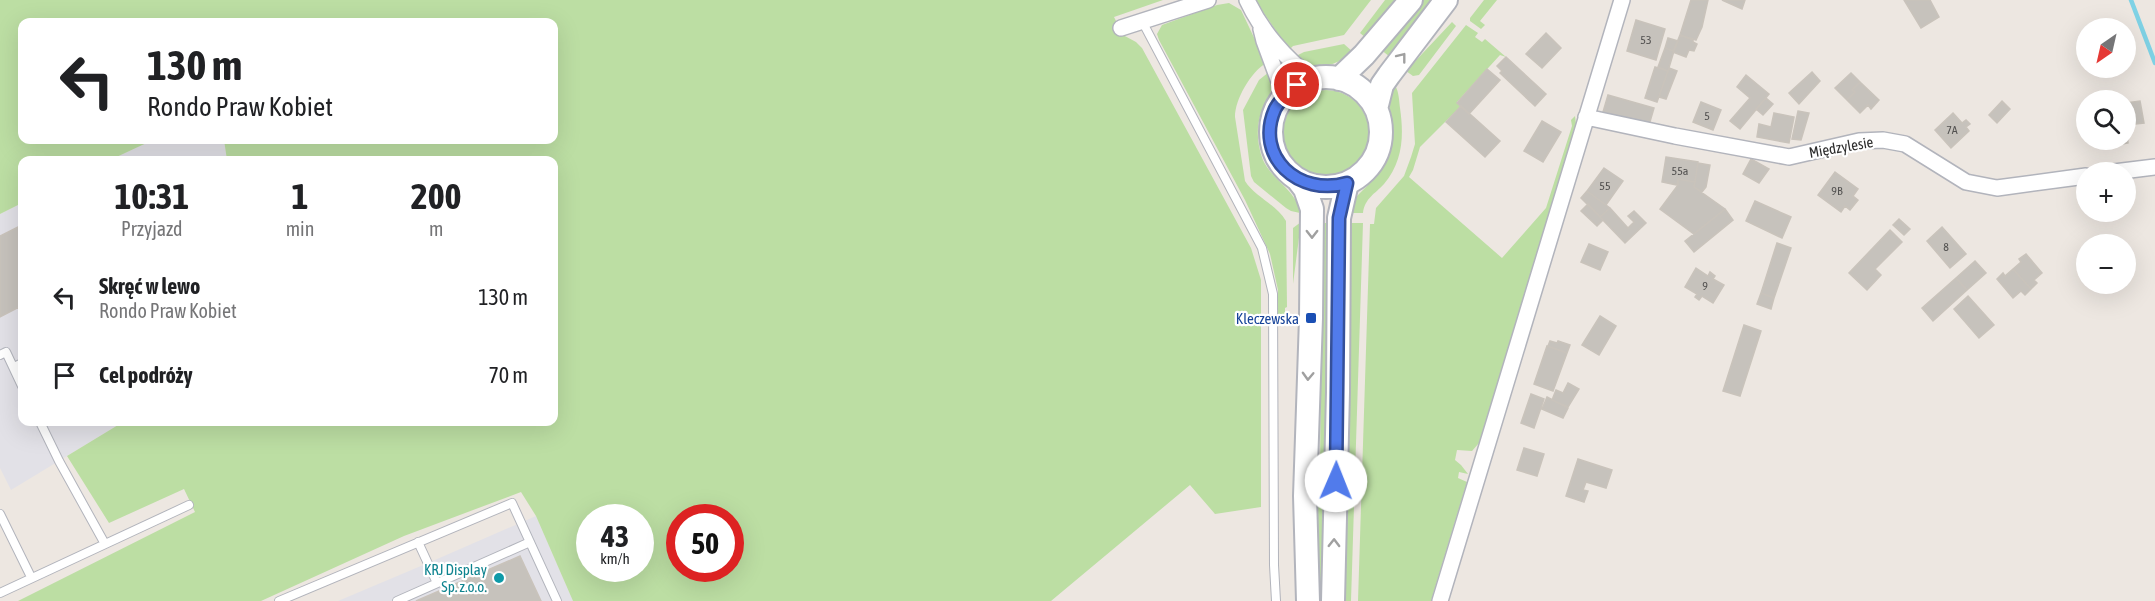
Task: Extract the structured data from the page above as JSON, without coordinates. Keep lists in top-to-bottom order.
{
  "streets": {
    "street": ["Międzylesie"]
  },
  "places": {
    "transit": ["Kleczewska"],
    "other": ["KRJ Display Sp. z.o.o."]
  },
  "house_numbers": [
    "53",
    "5",
    "7A",
    "55a",
    "55",
    "9B",
    "8",
    "9"
  ],
  "north": "bottom left",
  "page": {
    "map_buttons": ["+", "−"],
    "turn": ["130 m", "Rondo Praw Kobiet"],
    "eta": [
      "10:31",
      "Przyjazd",
      "1",
      "min",
      "200",
      "m"
    ],
    "list": [
      {
        "name": "Skręć w lewo",
        "note": "Rondo Praw Kobiet",
        "value": "130 m"
      },
      {
        "name": "Cel podróży",
        "value": "70 m"
      }
    ],
    "speed": "43 km/h",
    "limit": "50"
  }
}
